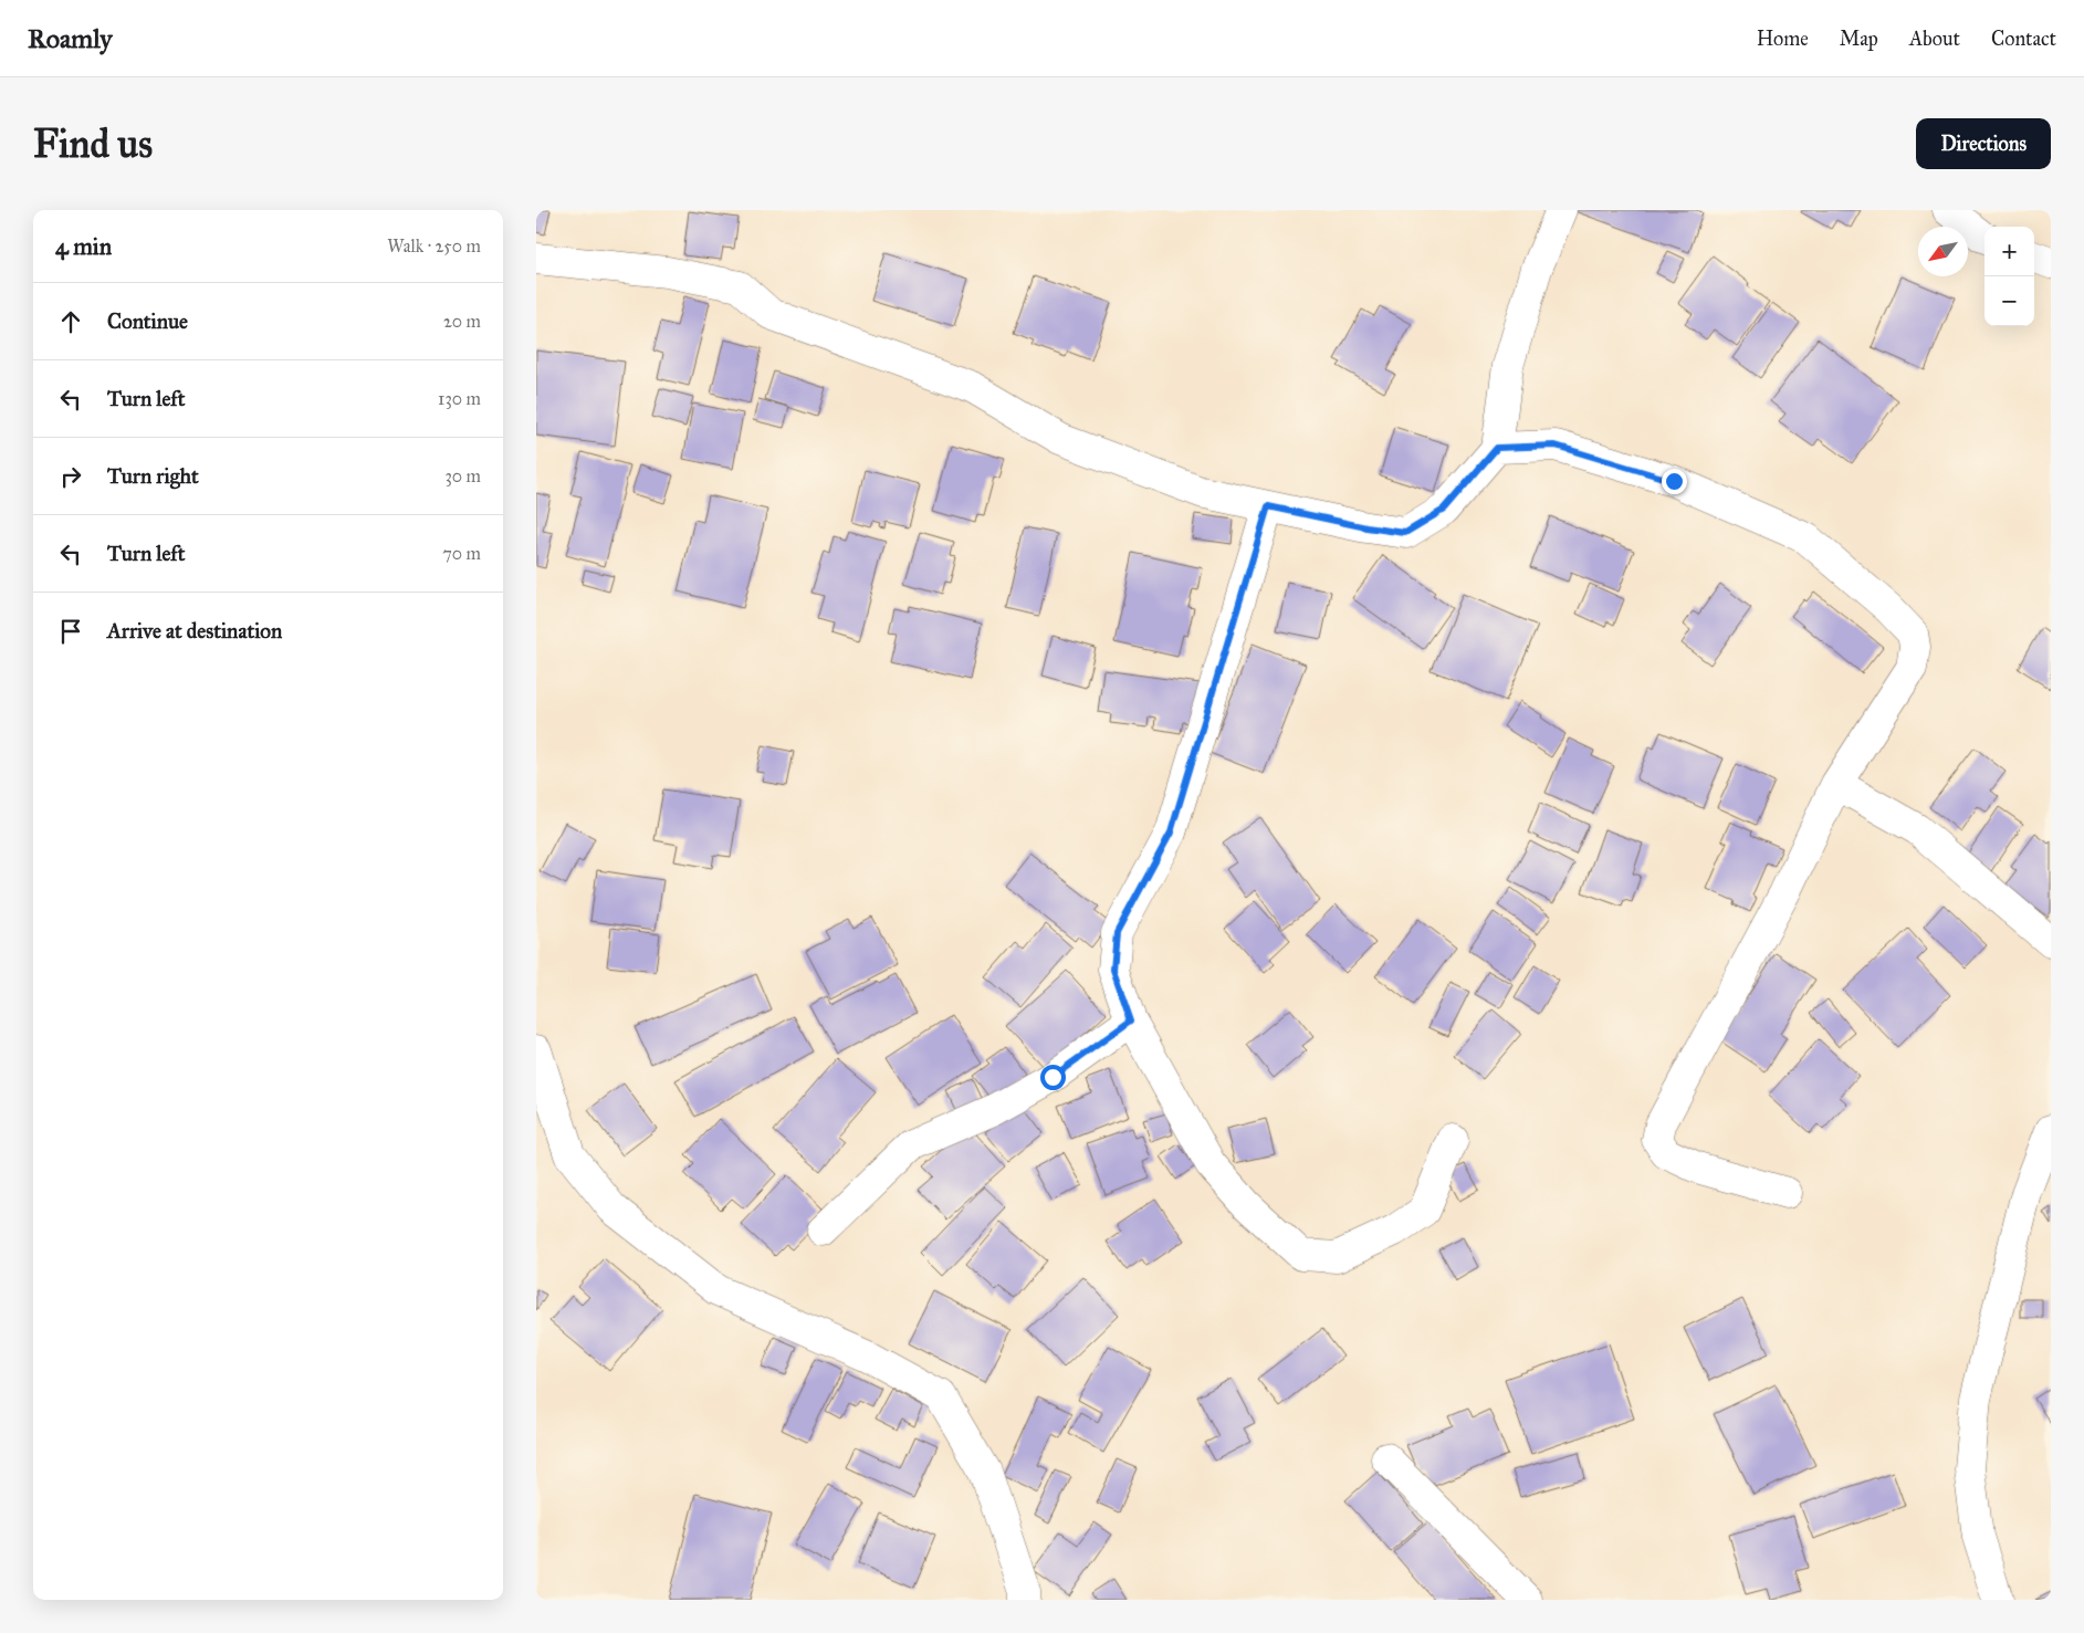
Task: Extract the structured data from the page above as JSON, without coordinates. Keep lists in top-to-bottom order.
{
  "north": "bottom left",
  "page": {
    "header": "Roamly",
    "nav": [
      "Home",
      "Map",
      "About",
      "Contact"
    ],
    "buttons": "Directions",
    "title": "Find us",
    "heading": ["4 min", "Walk · 250 m"],
    "map_buttons": ["+", "−"],
    "list": [
      ["Continue", "20 m"],
      ["Turn left", "130 m"],
      ["Turn right", "30 m"],
      ["Turn left", "70 m"],
      "Arrive at destination"
    ]
  }
}
